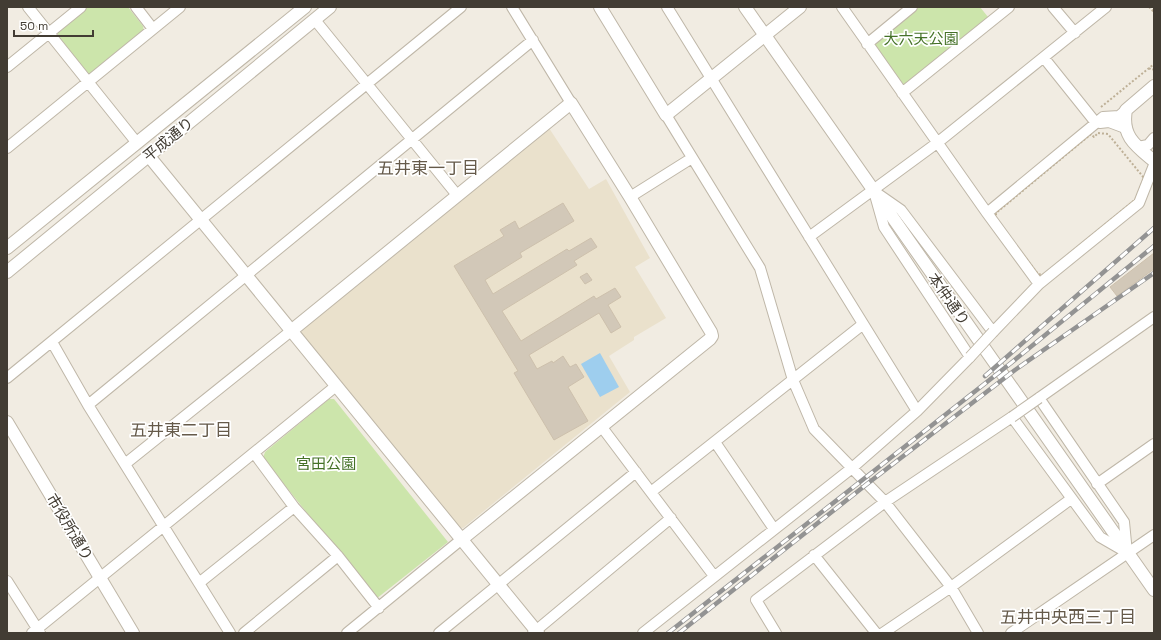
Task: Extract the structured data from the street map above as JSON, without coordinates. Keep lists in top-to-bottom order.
{
  "streets": {
    "street": ["平成通り", "本仲通り", "市役所通り"]
  },
  "districts": ["五井東一丁目", "五井東二丁目", "五井中央西三丁目"],
  "parks": ["大六天公園", "宮田公園"],
  "scale_bar": "50 m"
}
